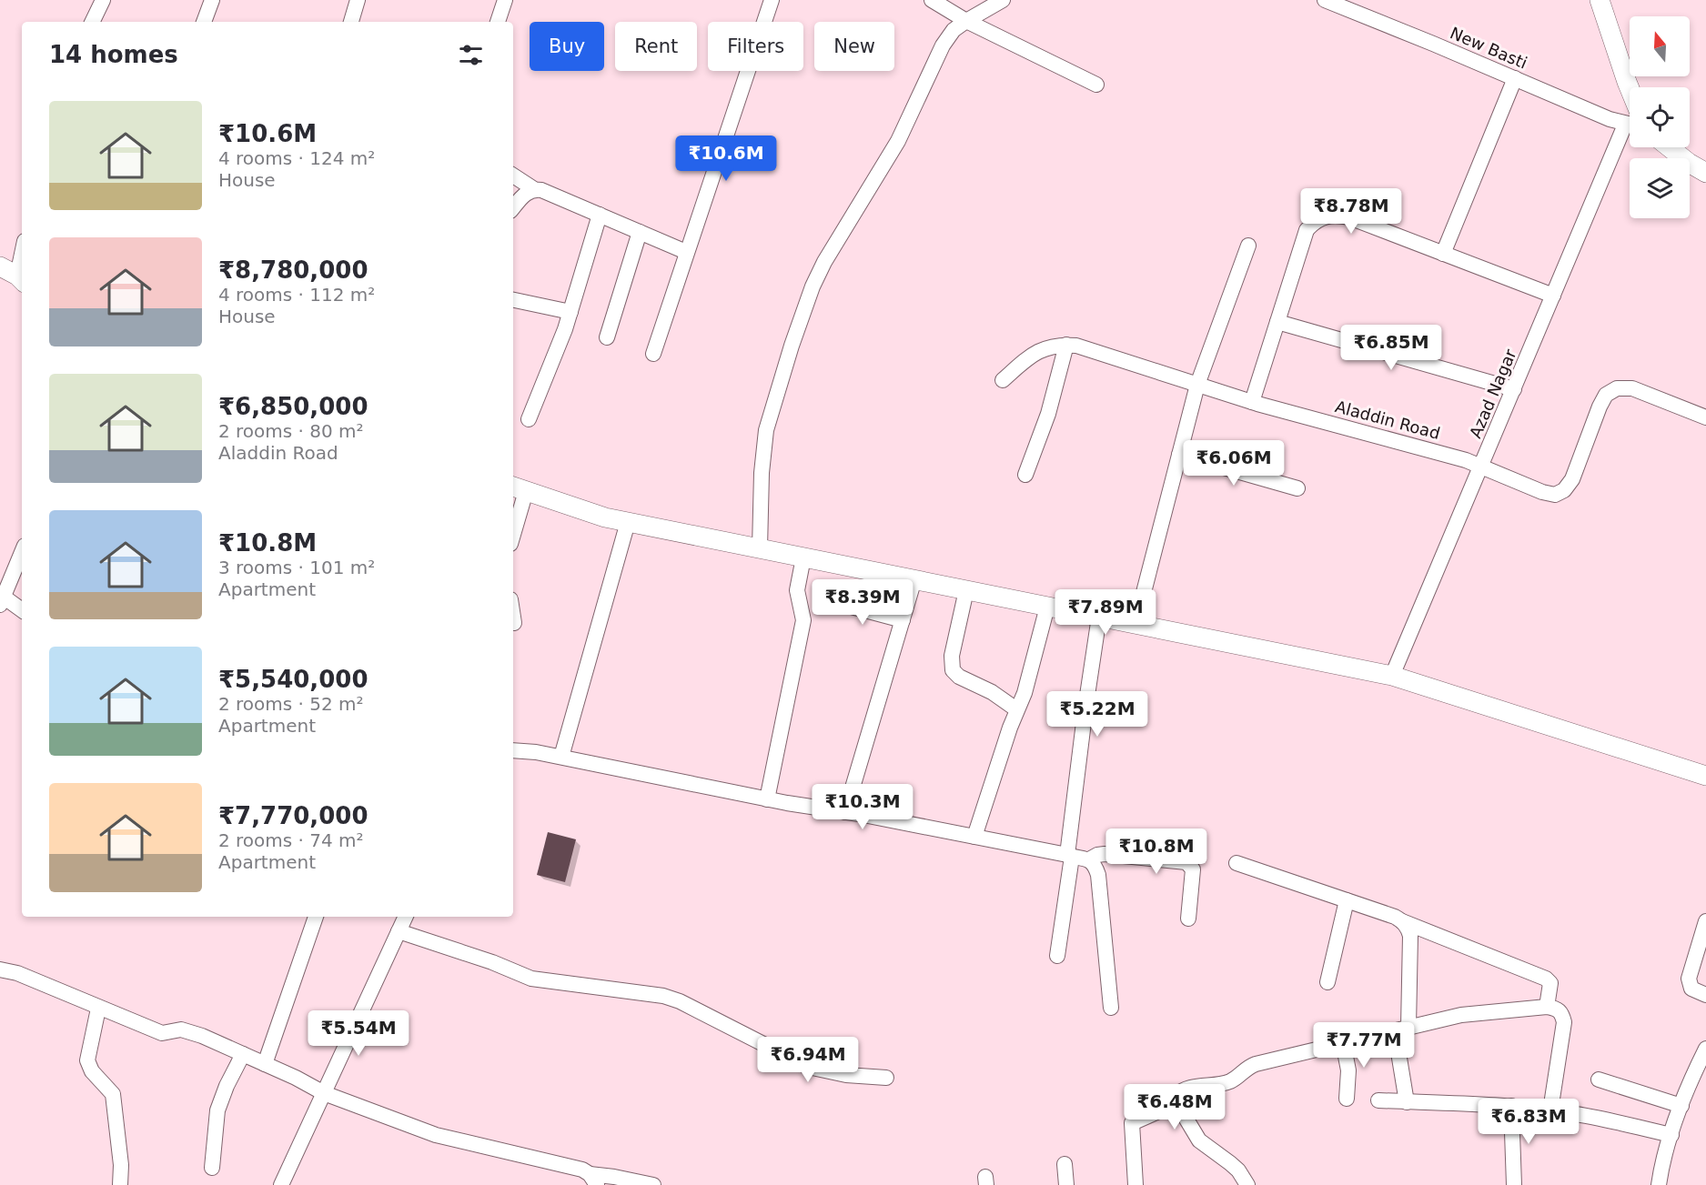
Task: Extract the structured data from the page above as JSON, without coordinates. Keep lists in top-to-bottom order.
{
  "streets": {
    "street": ["New Basti", "Azad Nagar", "Aladdin Road"]
  },
  "crossings": [
    ["Azad Nagar", "Aladdin Road"]
  ],
  "north": "top",
  "page": {
    "chip": [
      "Buy",
      "Rent",
      "Filters",
      "New"
    ],
    "heading": "14 homes",
    "list": [
      {
        "name": "₹10.6M",
        "note": "4 rooms · 124 m² · House"
      },
      {
        "name": "₹8,780,000",
        "note": "4 rooms · 112 m² · House"
      },
      {
        "name": "₹6,850,000",
        "note": "2 rooms · 80 m² · Aladdin Road"
      },
      {
        "name": "₹10.8M",
        "note": "3 rooms · 101 m² · Apartment"
      },
      {
        "name": "₹5,540,000",
        "note": "2 rooms · 52 m² · Apartment"
      },
      {
        "name": "₹7,770,000",
        "note": "2 rooms · 74 m² · Apartment"
      }
    ],
    "price": [
      "₹10.6M",
      "₹8.78M",
      "₹6.85M",
      "₹6.06M",
      "₹8.39M",
      "₹7.89M",
      "₹5.22M",
      "₹10.3M",
      "₹10.8M",
      "₹5.54M",
      "₹7.77M",
      "₹6.94M",
      "₹6.48M",
      "₹6.83M"
    ]
  }
}
